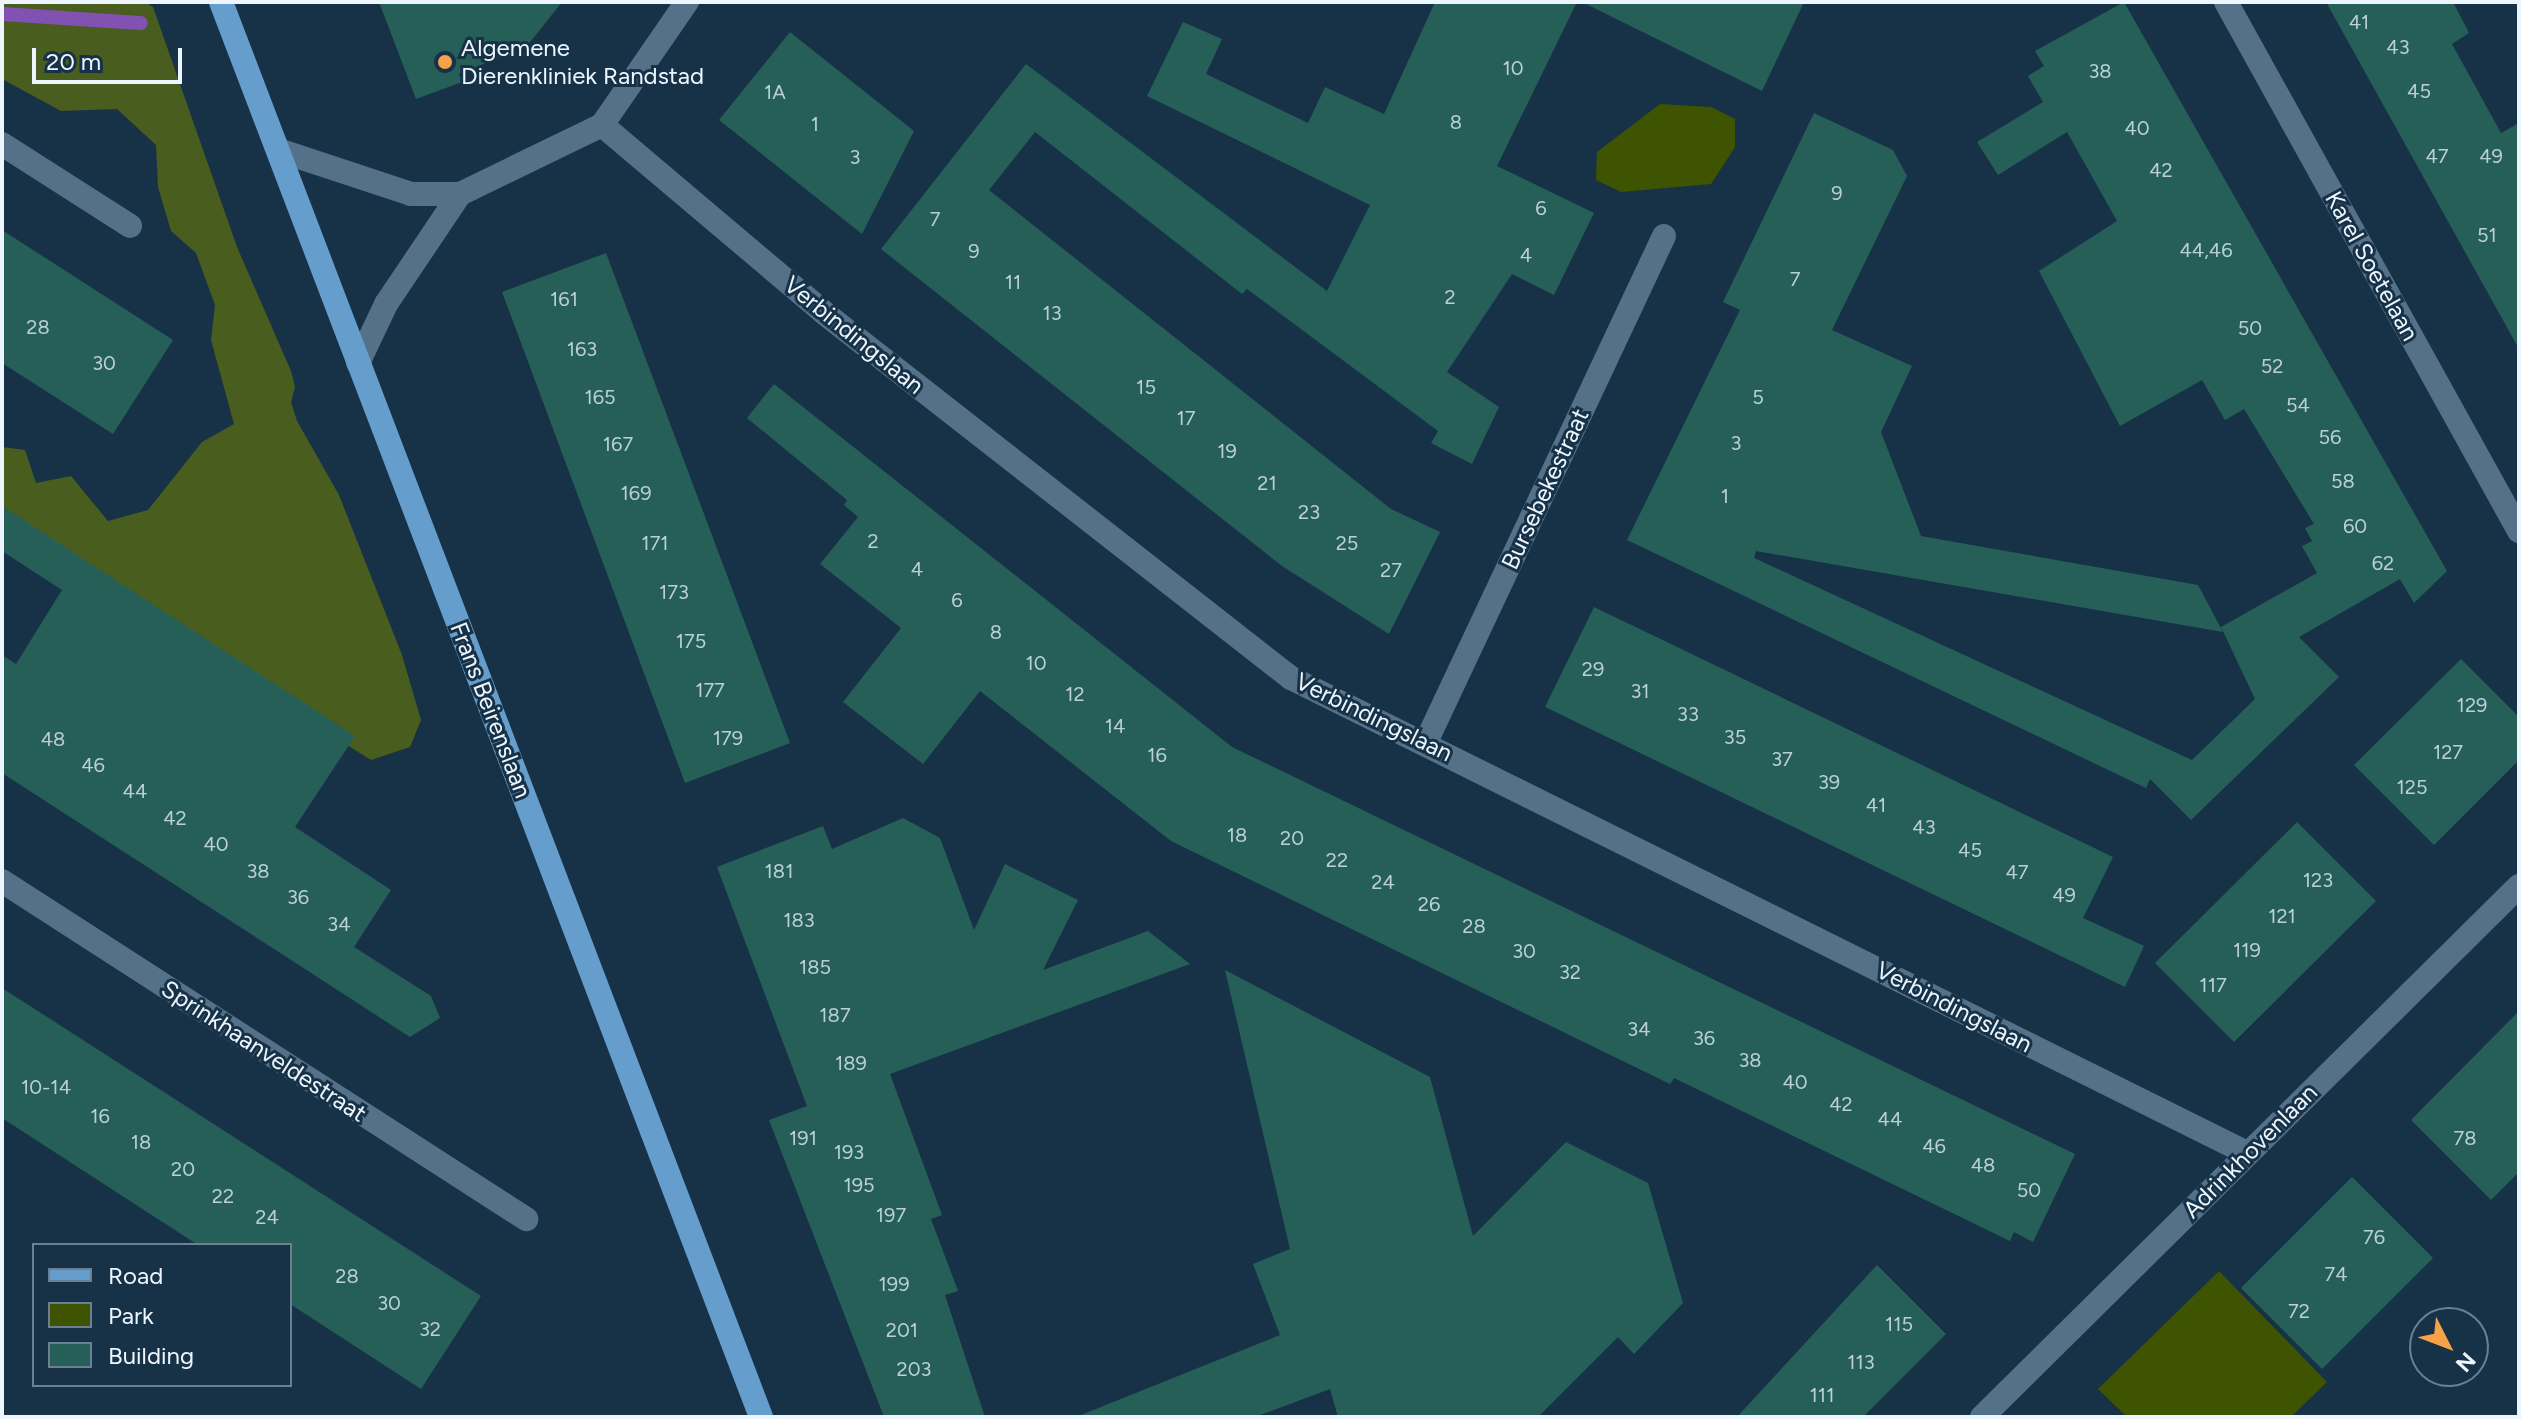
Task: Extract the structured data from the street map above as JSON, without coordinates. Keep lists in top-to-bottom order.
{
  "streets": {
    "main road": ["Frans Beirenslaan"],
    "street": [
      "Karel Soetelaan",
      "Verbindingslaan",
      "Bursebekestraat",
      "Sprinkhaanveldestraat",
      "Adrinkhovenlaan"
    ]
  },
  "crossings": [
    ["Verbindingslaan", "Bursebekestraat"],
    ["Verbindingslaan", "Adrinkhovenlaan"]
  ],
  "places": ["Algemene Dierenkliniek Randstad"],
  "house_numbers": [
    "41",
    "43",
    "10",
    "38",
    "45",
    "1A",
    "8",
    "1",
    "40",
    "47",
    "49",
    "3",
    "42",
    "9",
    "6",
    "7",
    "51",
    "44,46",
    "9",
    "4",
    "7",
    "11",
    "2",
    "161",
    "13",
    "28",
    "50",
    "163",
    "30",
    "52",
    "15",
    "165",
    "5",
    "54",
    "17",
    "56",
    "3",
    "167",
    "19",
    "58",
    "21",
    "169",
    "1",
    "23",
    "60",
    "2",
    "171",
    "25",
    "62",
    "4",
    "27",
    "173",
    "6",
    "8",
    "175",
    "10",
    "29",
    "177",
    "31",
    "12",
    "129",
    "33",
    "14",
    "35",
    "179",
    "48",
    "127",
    "16",
    "37",
    "46",
    "39",
    "125",
    "44",
    "41",
    "42",
    "43",
    "18",
    "20",
    "40",
    "45",
    "22",
    "38",
    "181",
    "47",
    "123",
    "24",
    "49",
    "36",
    "26",
    "121",
    "183",
    "34",
    "28",
    "119",
    "30",
    "185",
    "32",
    "117",
    "187",
    "34",
    "36",
    "38",
    "189",
    "40",
    "10-14",
    "42",
    "16",
    "44",
    "191",
    "78",
    "18",
    "46",
    "193",
    "48",
    "20",
    "195",
    "50",
    "22",
    "197",
    "24",
    "76",
    "74",
    "28",
    "199",
    "30",
    "72",
    "115",
    "32",
    "201",
    "113",
    "203",
    "111"
  ],
  "legend": ["Road", "Park", "Building"],
  "scale_bar": "20 m",
  "north": "bottom right"
}
